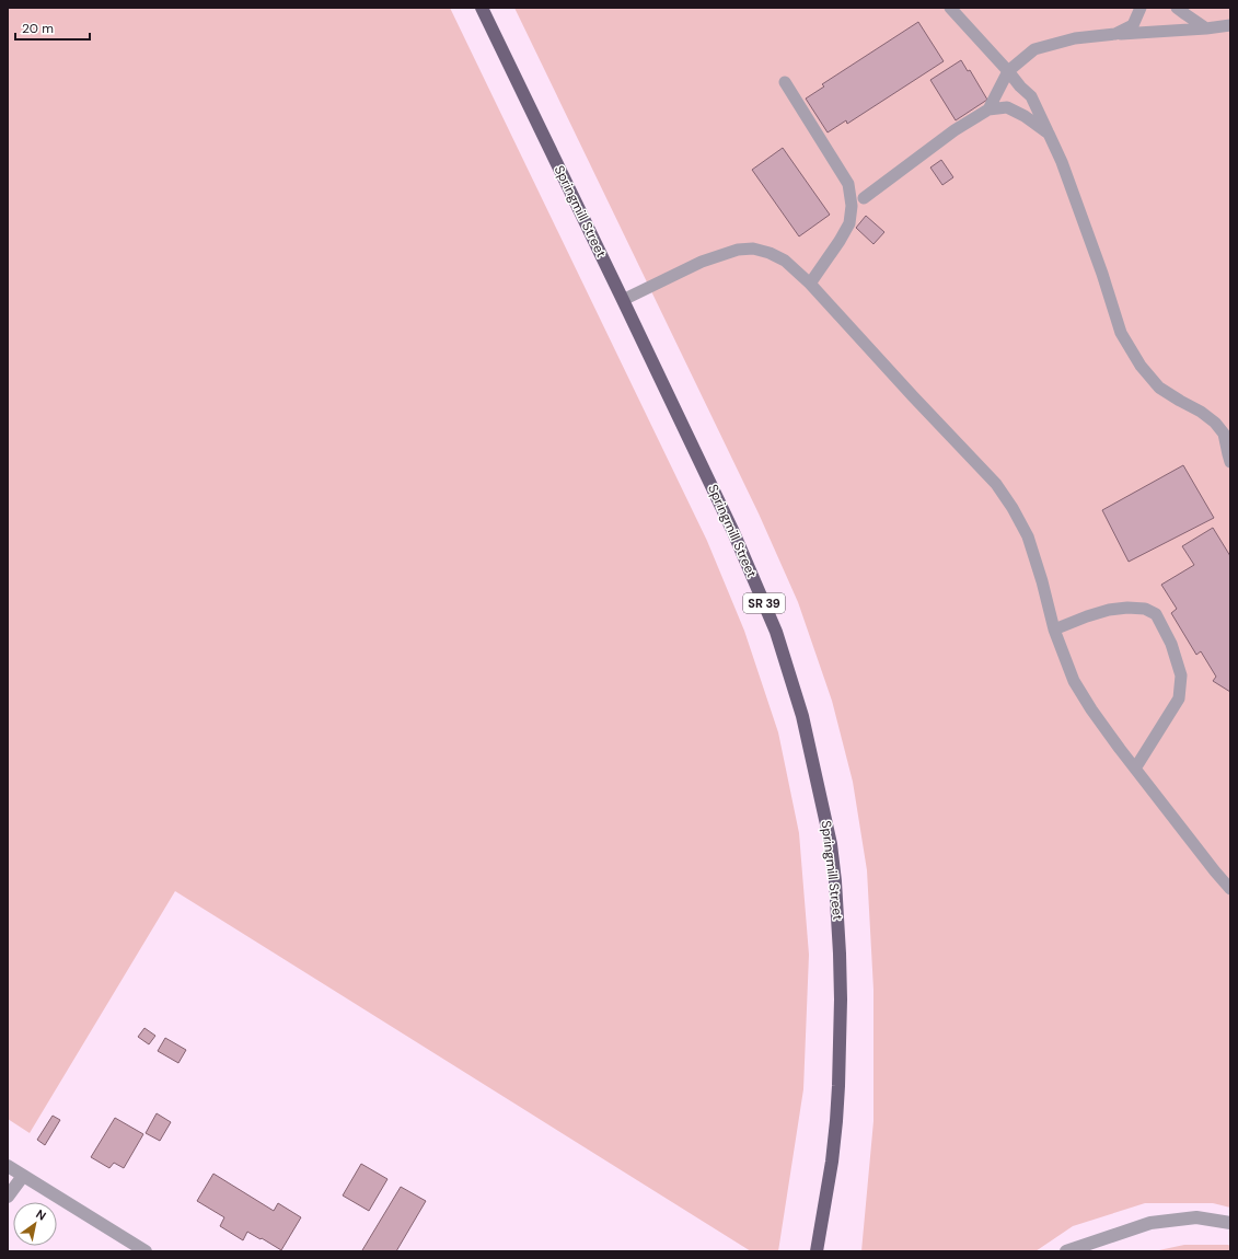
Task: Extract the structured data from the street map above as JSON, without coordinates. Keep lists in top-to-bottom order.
{
  "streets": {
    "main road": ["Springmill Street", "SR 39"]
  },
  "scale_bar": "20 m",
  "north": "top right"
}
